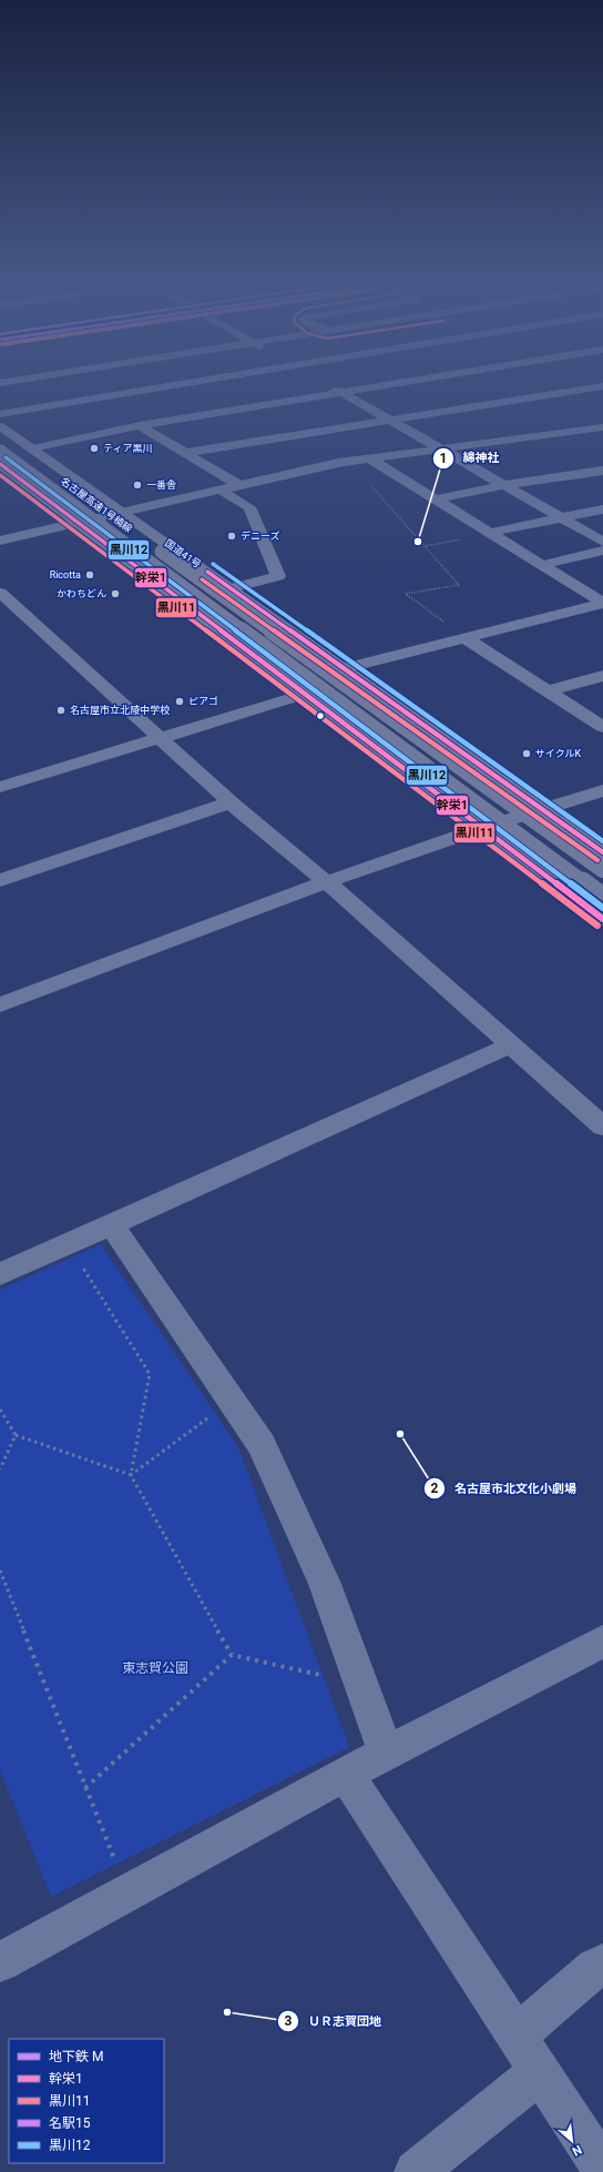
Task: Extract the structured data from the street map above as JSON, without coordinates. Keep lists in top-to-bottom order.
{
  "streets": {
    "highway": ["名古屋高速1号楠線", "国道41号"]
  },
  "parks": ["東志賀公園"],
  "places": [
    "ティア黒川",
    "一番舎",
    "デニーズ",
    "綿神社",
    "Ricotta",
    "かわちどん",
    "ピアゴ",
    "名古屋市立北陵中学校",
    "サイクルK",
    "名古屋市北文化小劇場",
    "ＵＲ志賀団地"
  ],
  "lines": ["transit line 黒川12", "transit line 幹栄1", "transit line 黒川11"],
  "legend": [
    "地下鉄 M",
    "幹栄1",
    "黒川11",
    "名駅15",
    "黒川12"
  ],
  "north": "bottom right"
}
